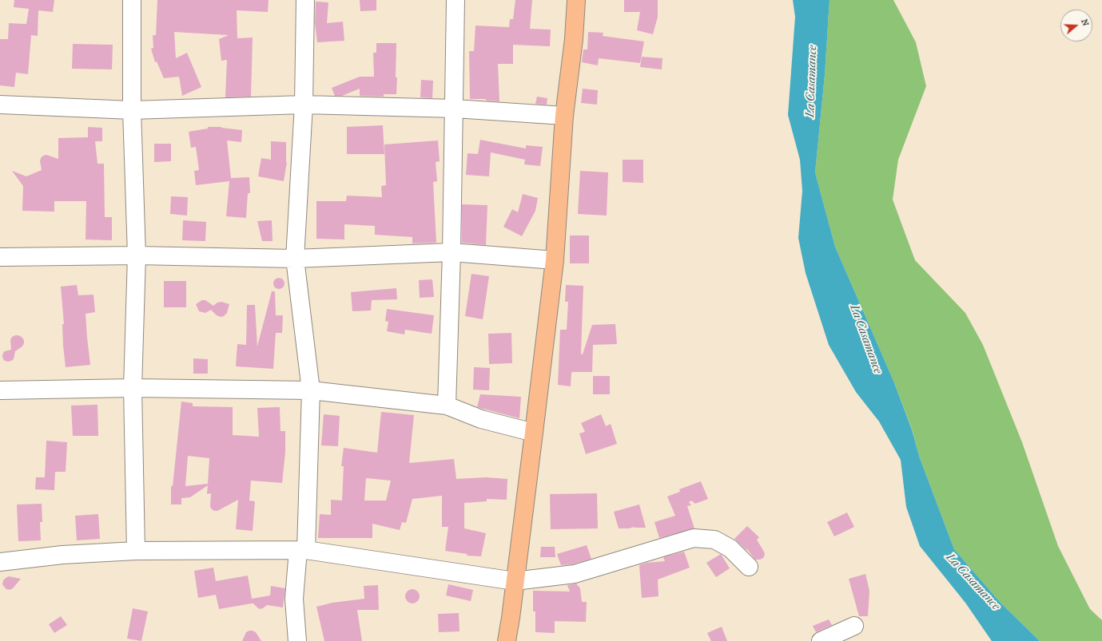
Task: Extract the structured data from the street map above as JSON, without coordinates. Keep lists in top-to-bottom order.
{
  "water": ["La Casamance"],
  "north": "right"
}
